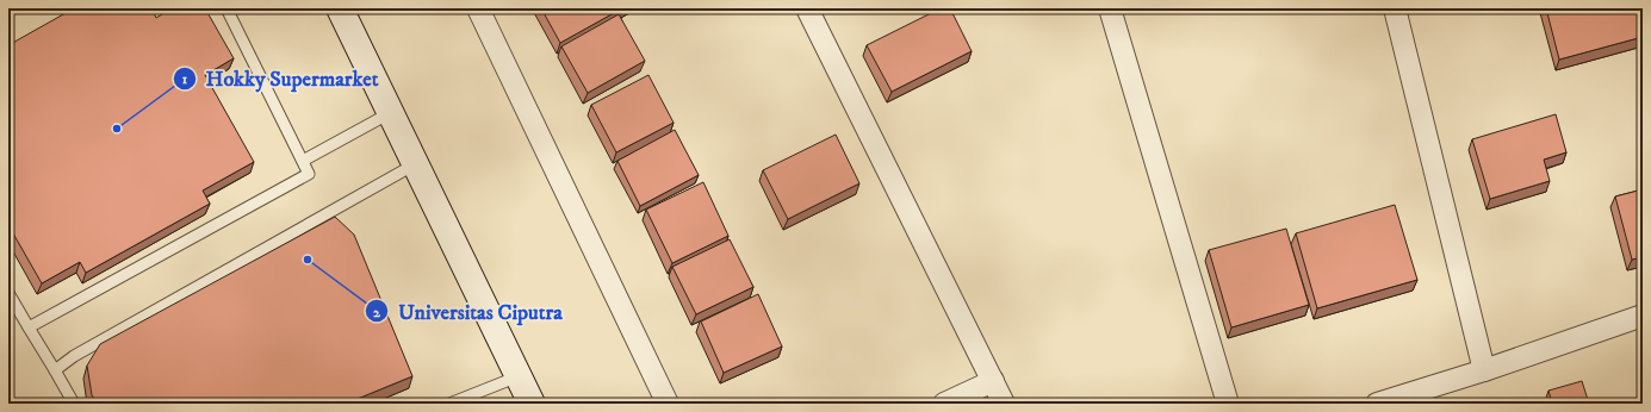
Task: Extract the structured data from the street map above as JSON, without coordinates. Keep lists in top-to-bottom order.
{
  "places": ["Hokky Supermarket", "Universitas Ciputra"]
}
